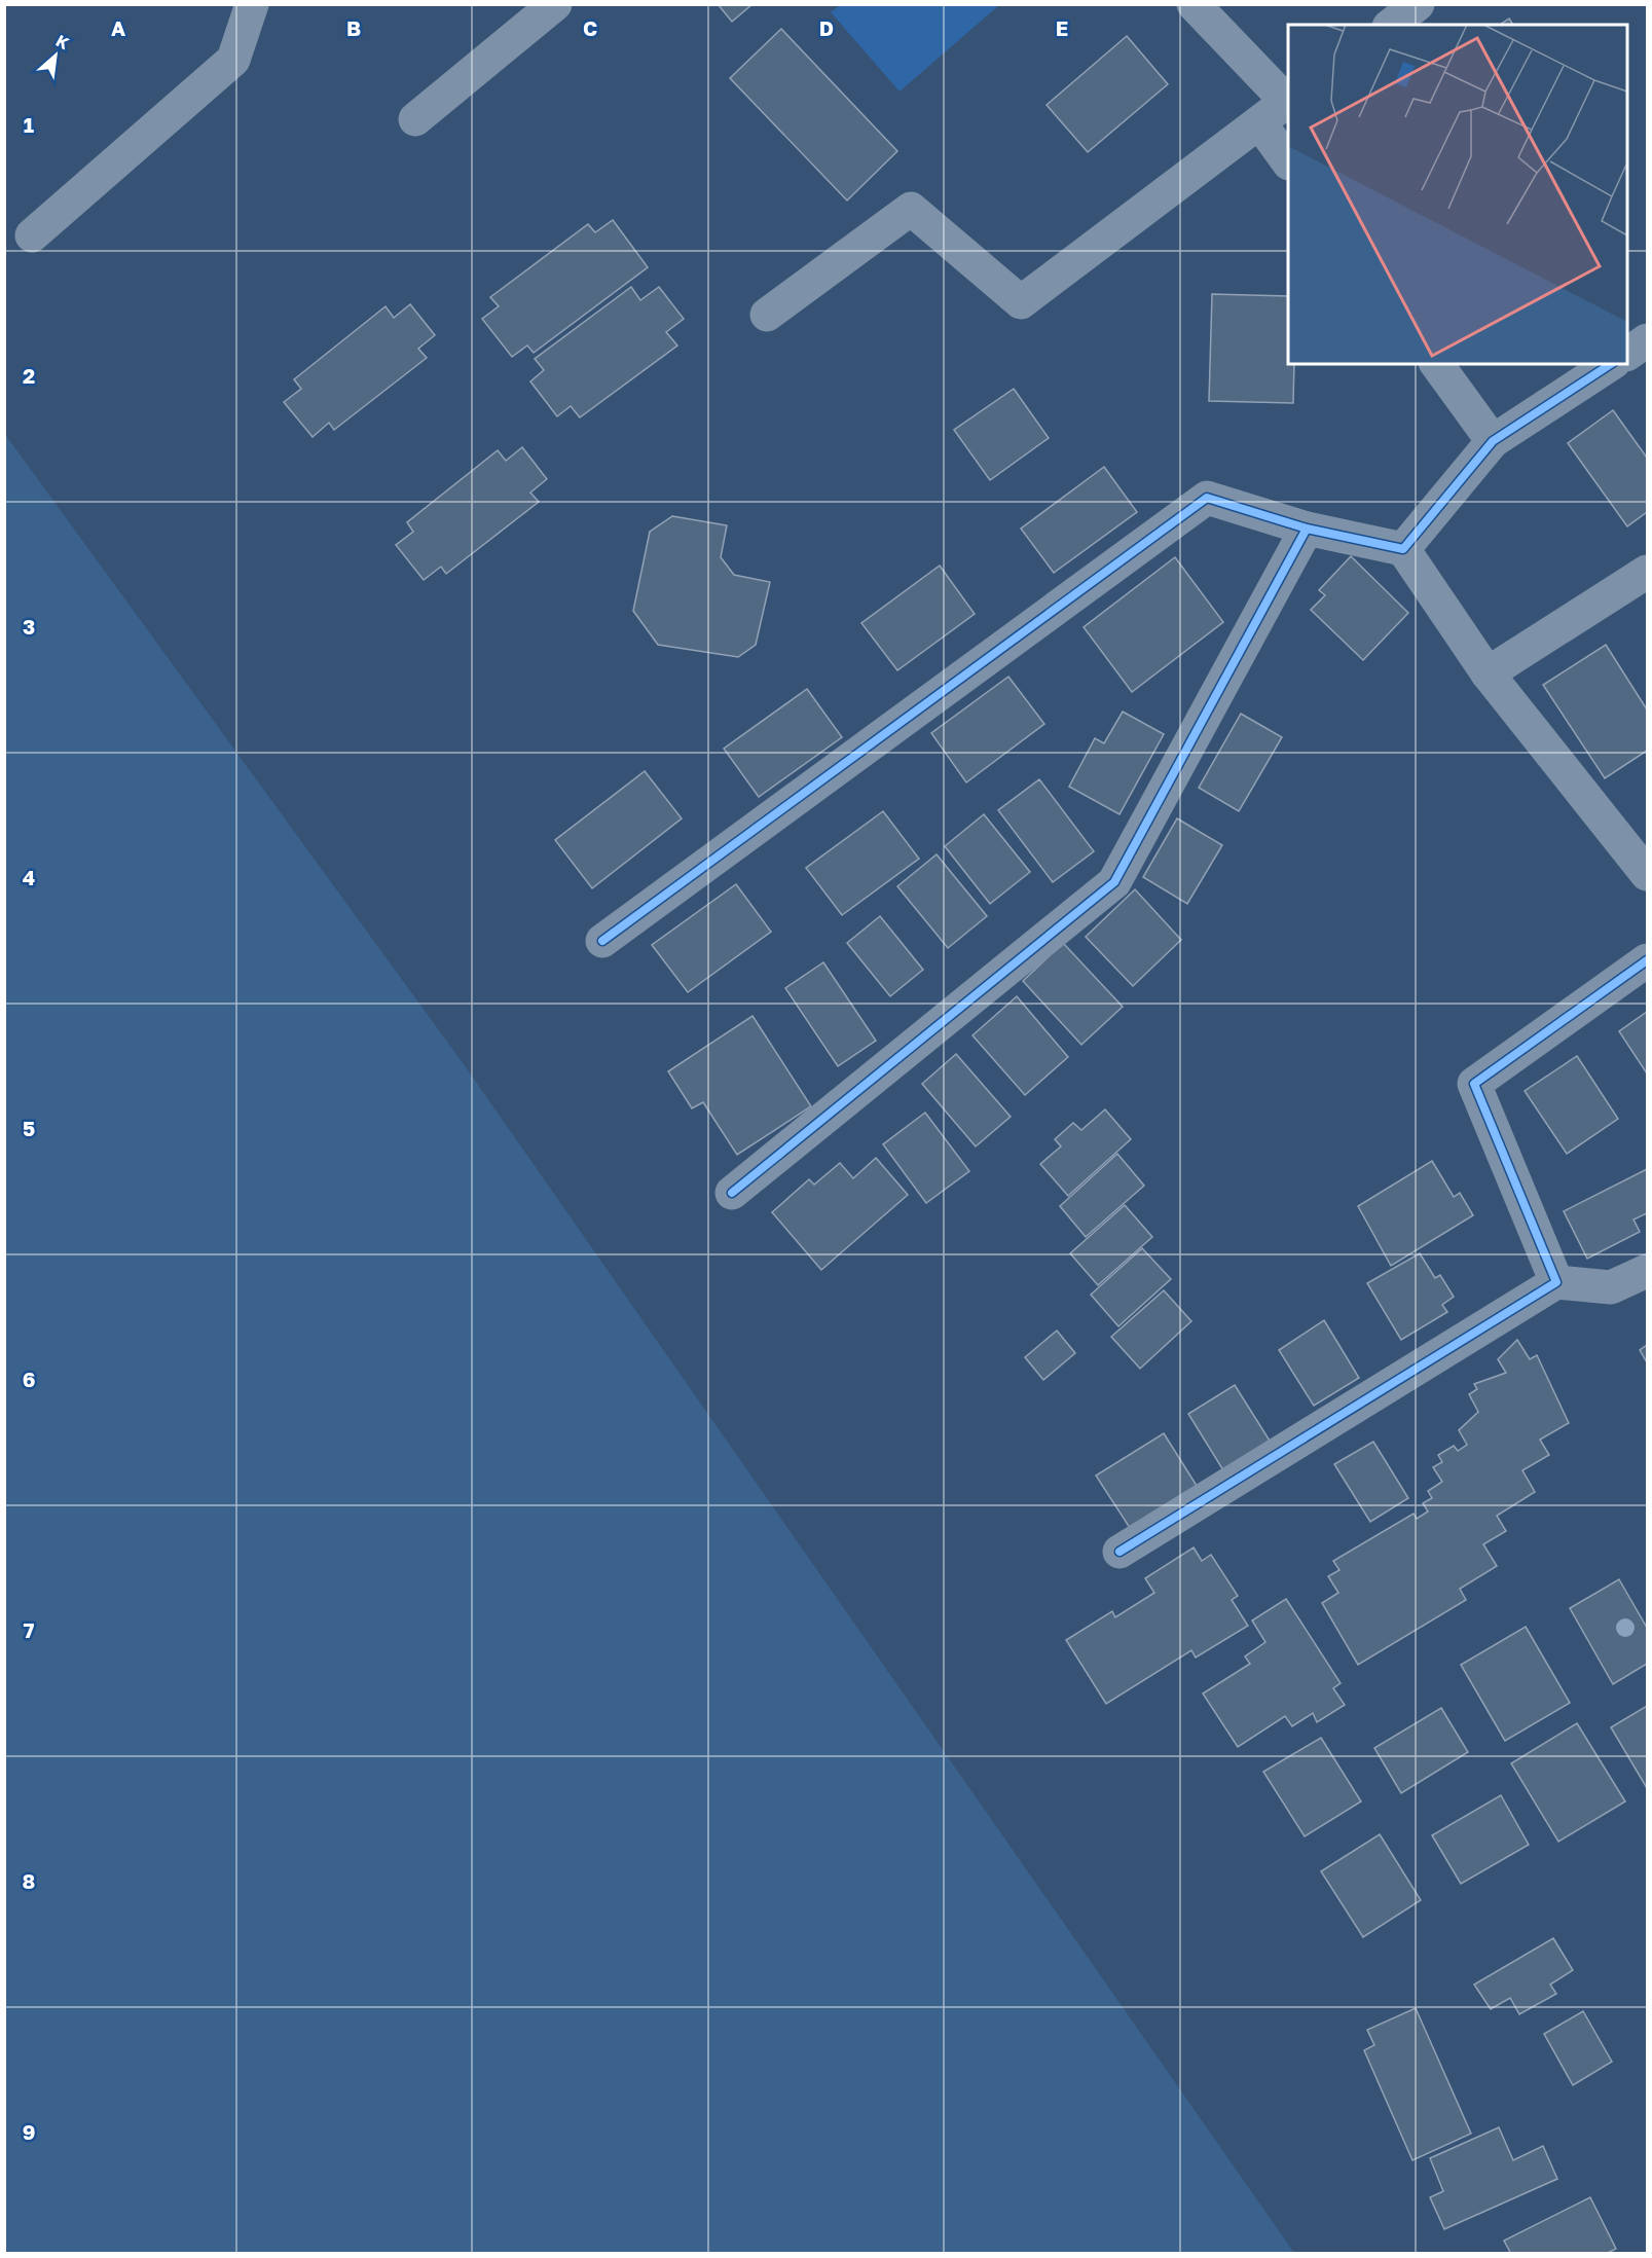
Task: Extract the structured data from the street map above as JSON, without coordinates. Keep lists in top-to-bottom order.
{
  "north": "top right",
  "grid": {
    "columns": [
      "A",
      "B",
      "C",
      "D",
      "E"
    ],
    "rows": [
      "1",
      "2",
      "3",
      "4",
      "5",
      "6",
      "7",
      "8",
      "9"
    ]
  }
}
